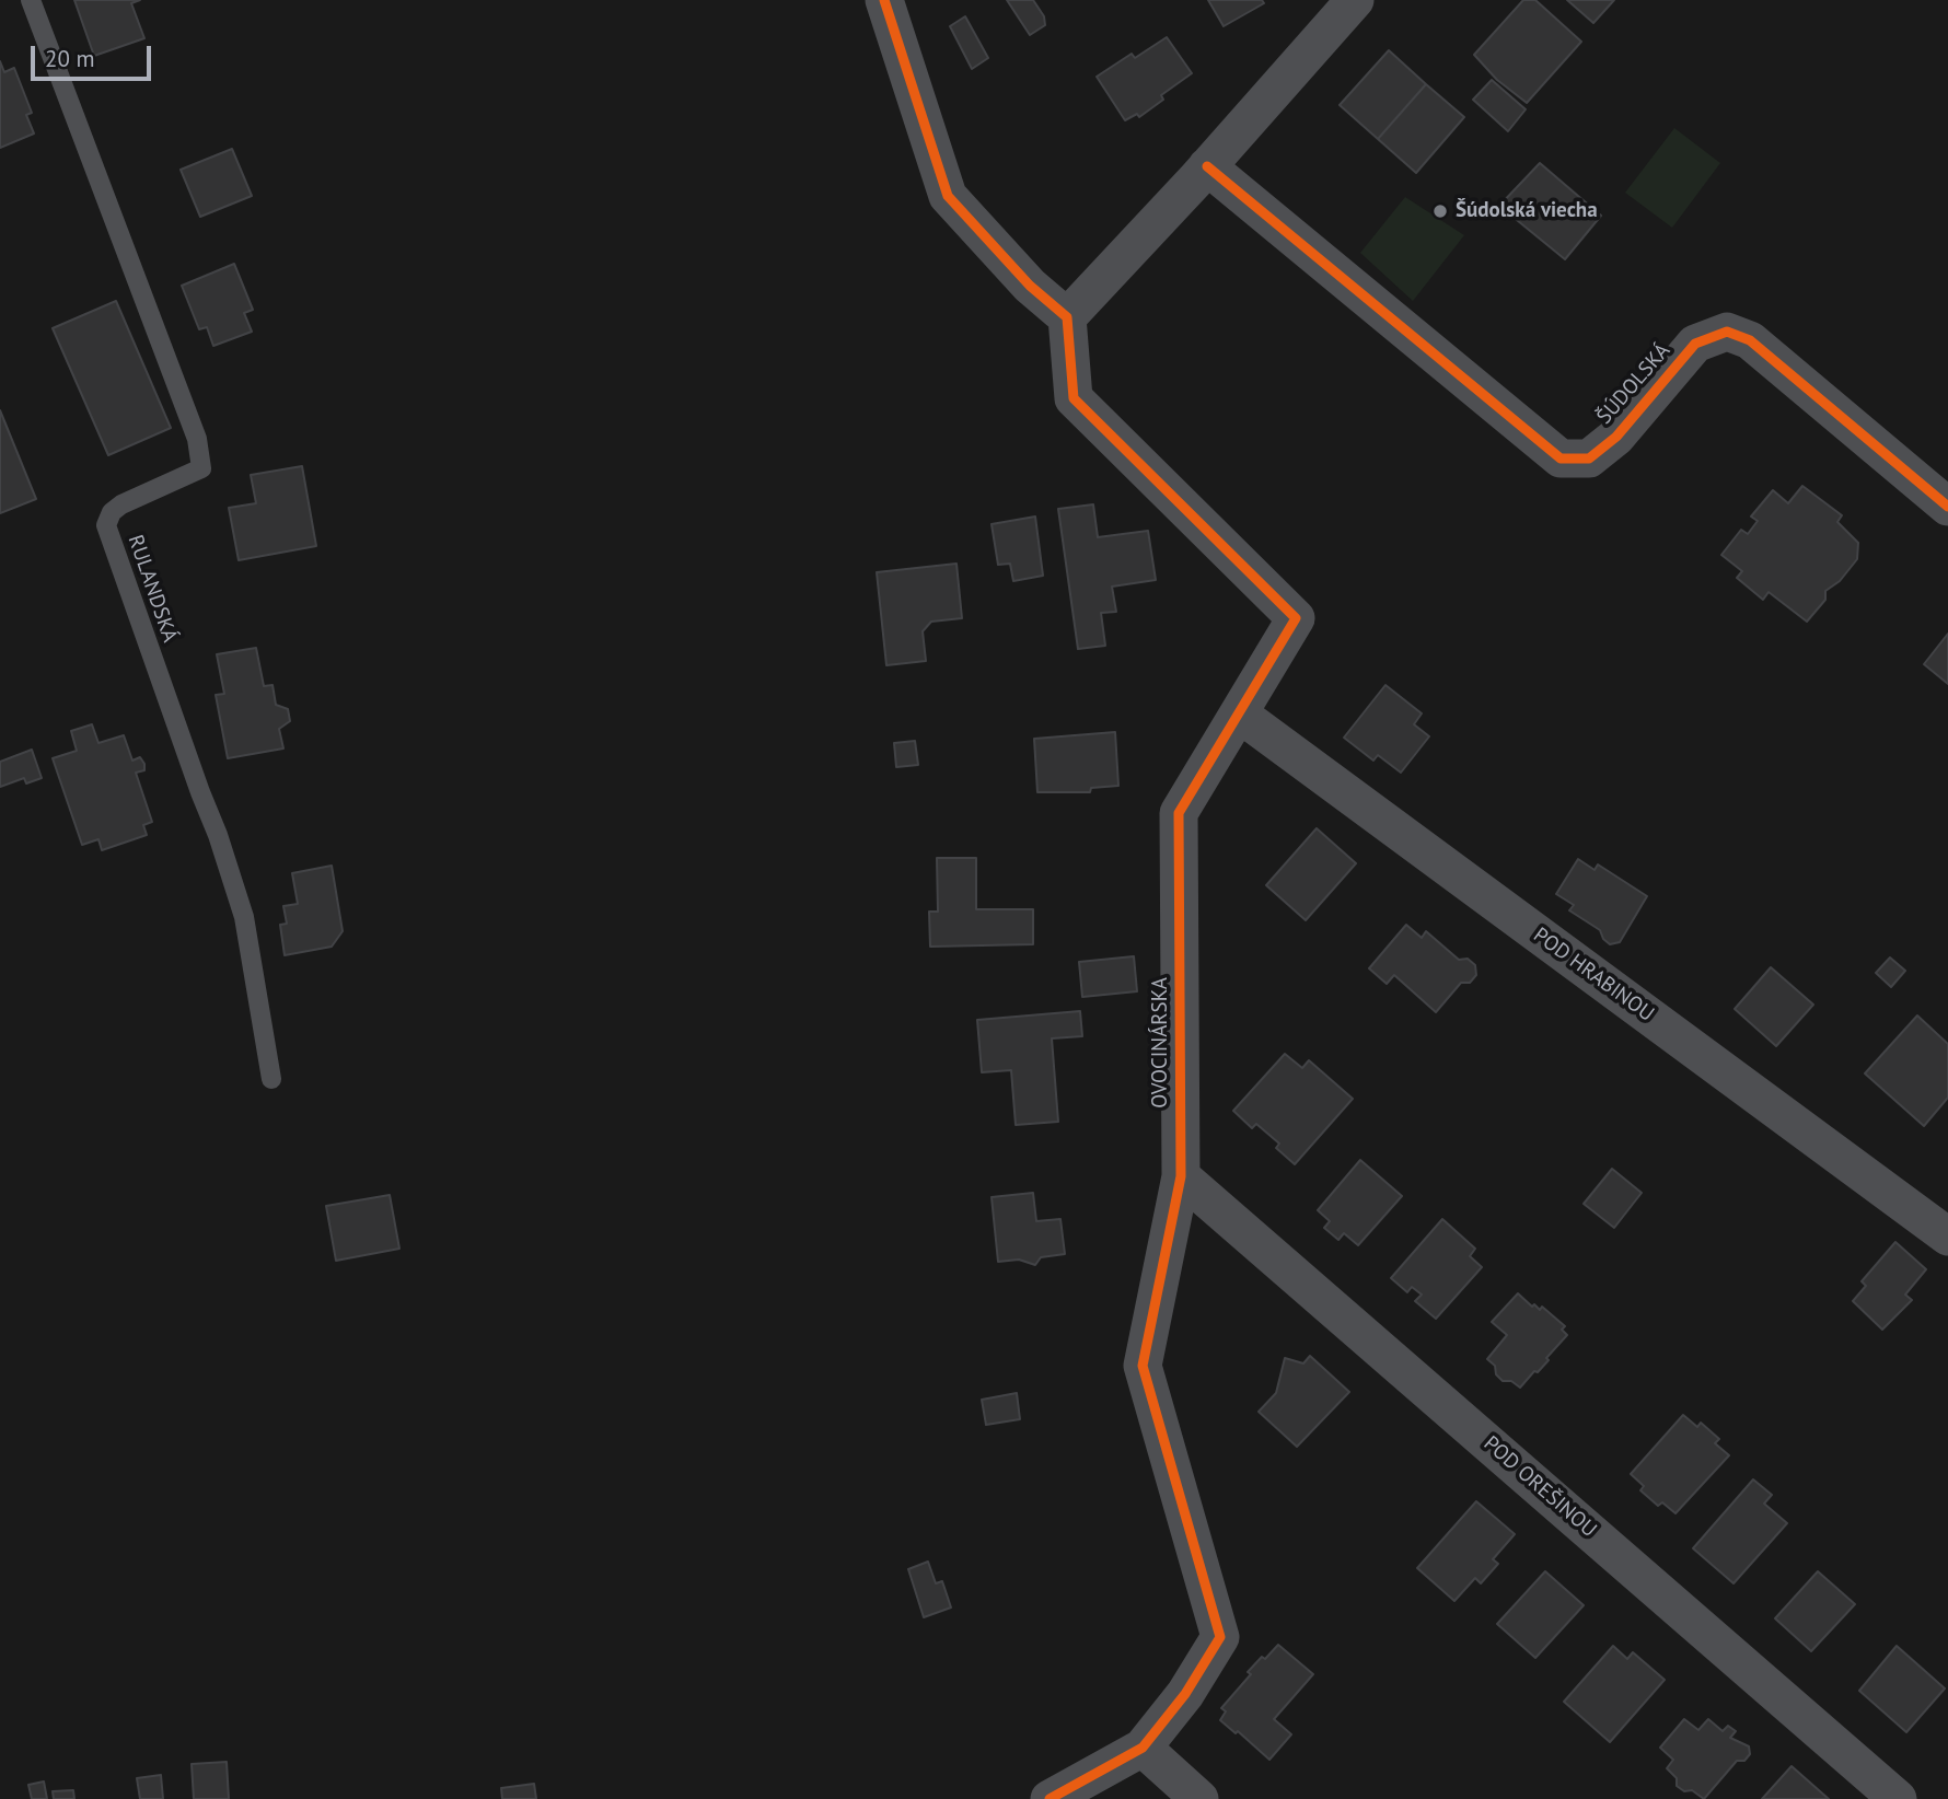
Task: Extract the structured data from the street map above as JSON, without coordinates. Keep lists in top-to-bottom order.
{
  "streets": {
    "street": [
      "ŠÚDOLSKÁ",
      "POD HRABINOU",
      "OVOCINÁRSKA",
      "POD OREŠINOU"
    ],
    "lane": ["RULANDSKÁ"]
  },
  "crossings": [
    ["POD HRABINOU", "OVOCINÁRSKA"],
    ["OVOCINÁRSKA", "POD OREŠINOU"]
  ],
  "places": ["Šúdolská viecha"],
  "scale_bar": "20 m"
}
